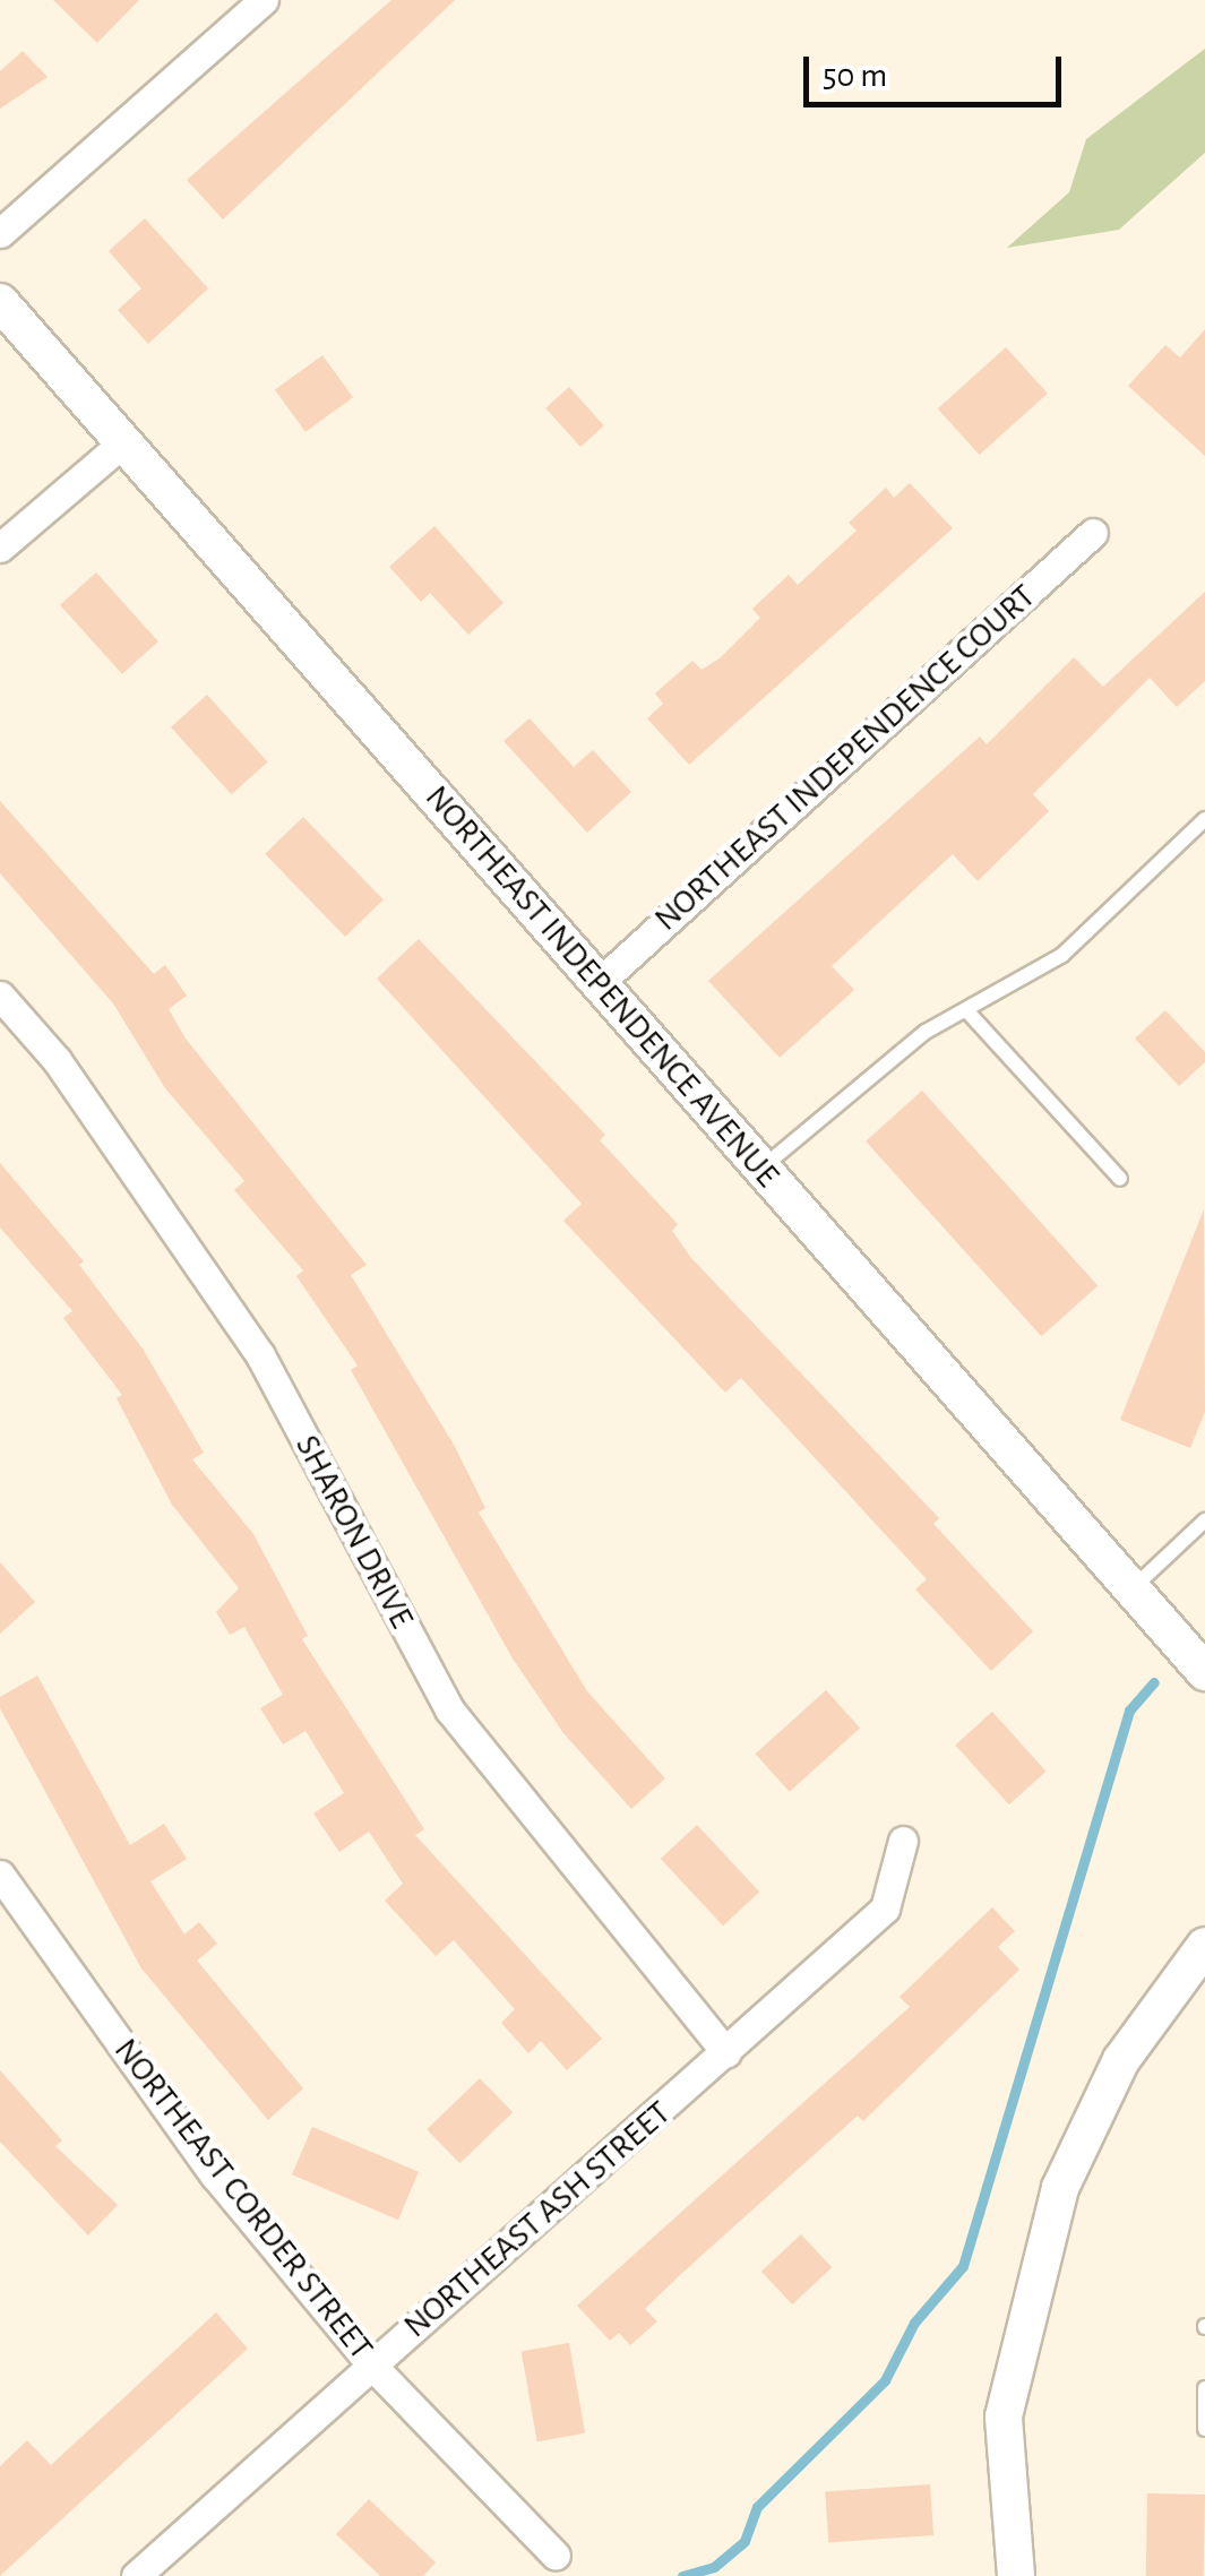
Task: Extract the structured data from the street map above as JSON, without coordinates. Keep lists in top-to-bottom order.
{
  "streets": {
    "street": [
      "NORTHEAST INDEPENDENCE COURT",
      "NORTHEAST INDEPENDENCE AVENUE",
      "SHARON DRIVE",
      "NORTHEAST CORDER STREET",
      "NORTHEAST ASH STREET"
    ]
  },
  "crossings": [
    ["NORTHEAST INDEPENDENCE COURT", "NORTHEAST INDEPENDENCE AVENUE"],
    ["SHARON DRIVE", "NORTHEAST ASH STREET"],
    ["NORTHEAST CORDER STREET", "NORTHEAST ASH STREET"]
  ],
  "scale_bar": "50 m"
}
